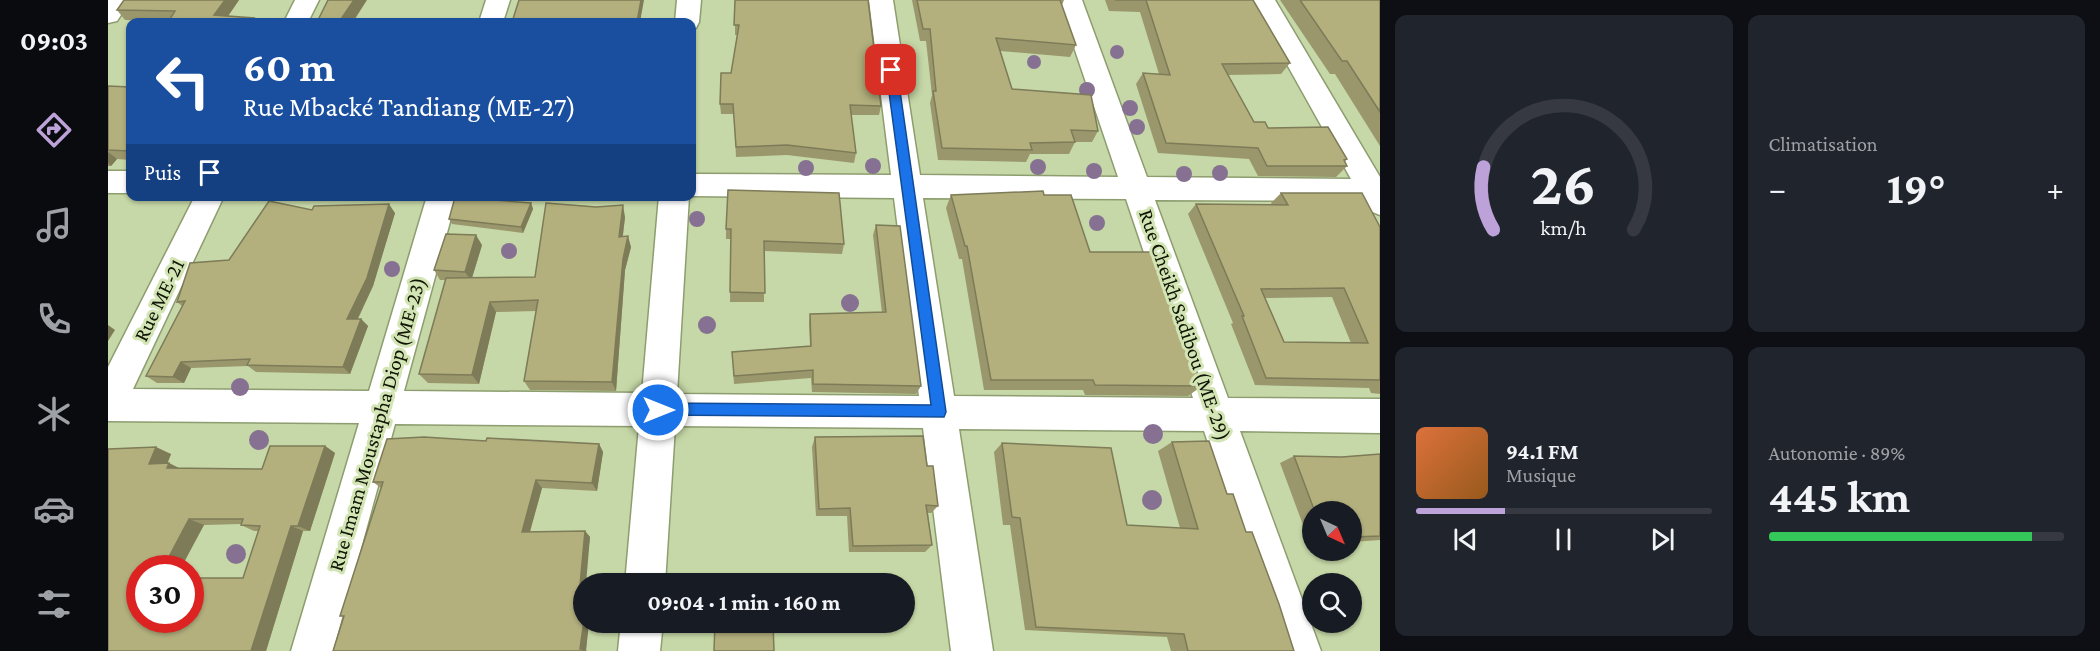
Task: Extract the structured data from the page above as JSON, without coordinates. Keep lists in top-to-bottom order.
{
  "streets": {
    "street": ["Rue ME-21", "Rue Cheikh Sadibou (ME-29)", "Rue Imam Moustapha Diop (ME-23)"]
  },
  "north": "bottom right",
  "page": {
    "tabs": "09:03",
    "tile": [
      "Climatisation",
      ["Autonomie · 89%", "445 km"]
    ],
    "turn": ["60 m", "Rue Mbacké Tandiang (ME-27)"],
    "then": "Puis",
    "heat": ["−", "19°", "+"],
    "song": ["94.1 FM", "Musique"],
    "limit": "30",
    "trip": "09:04 · 1 min · 160 m",
    "gauge": ["26", "km/h"]
  }
}
